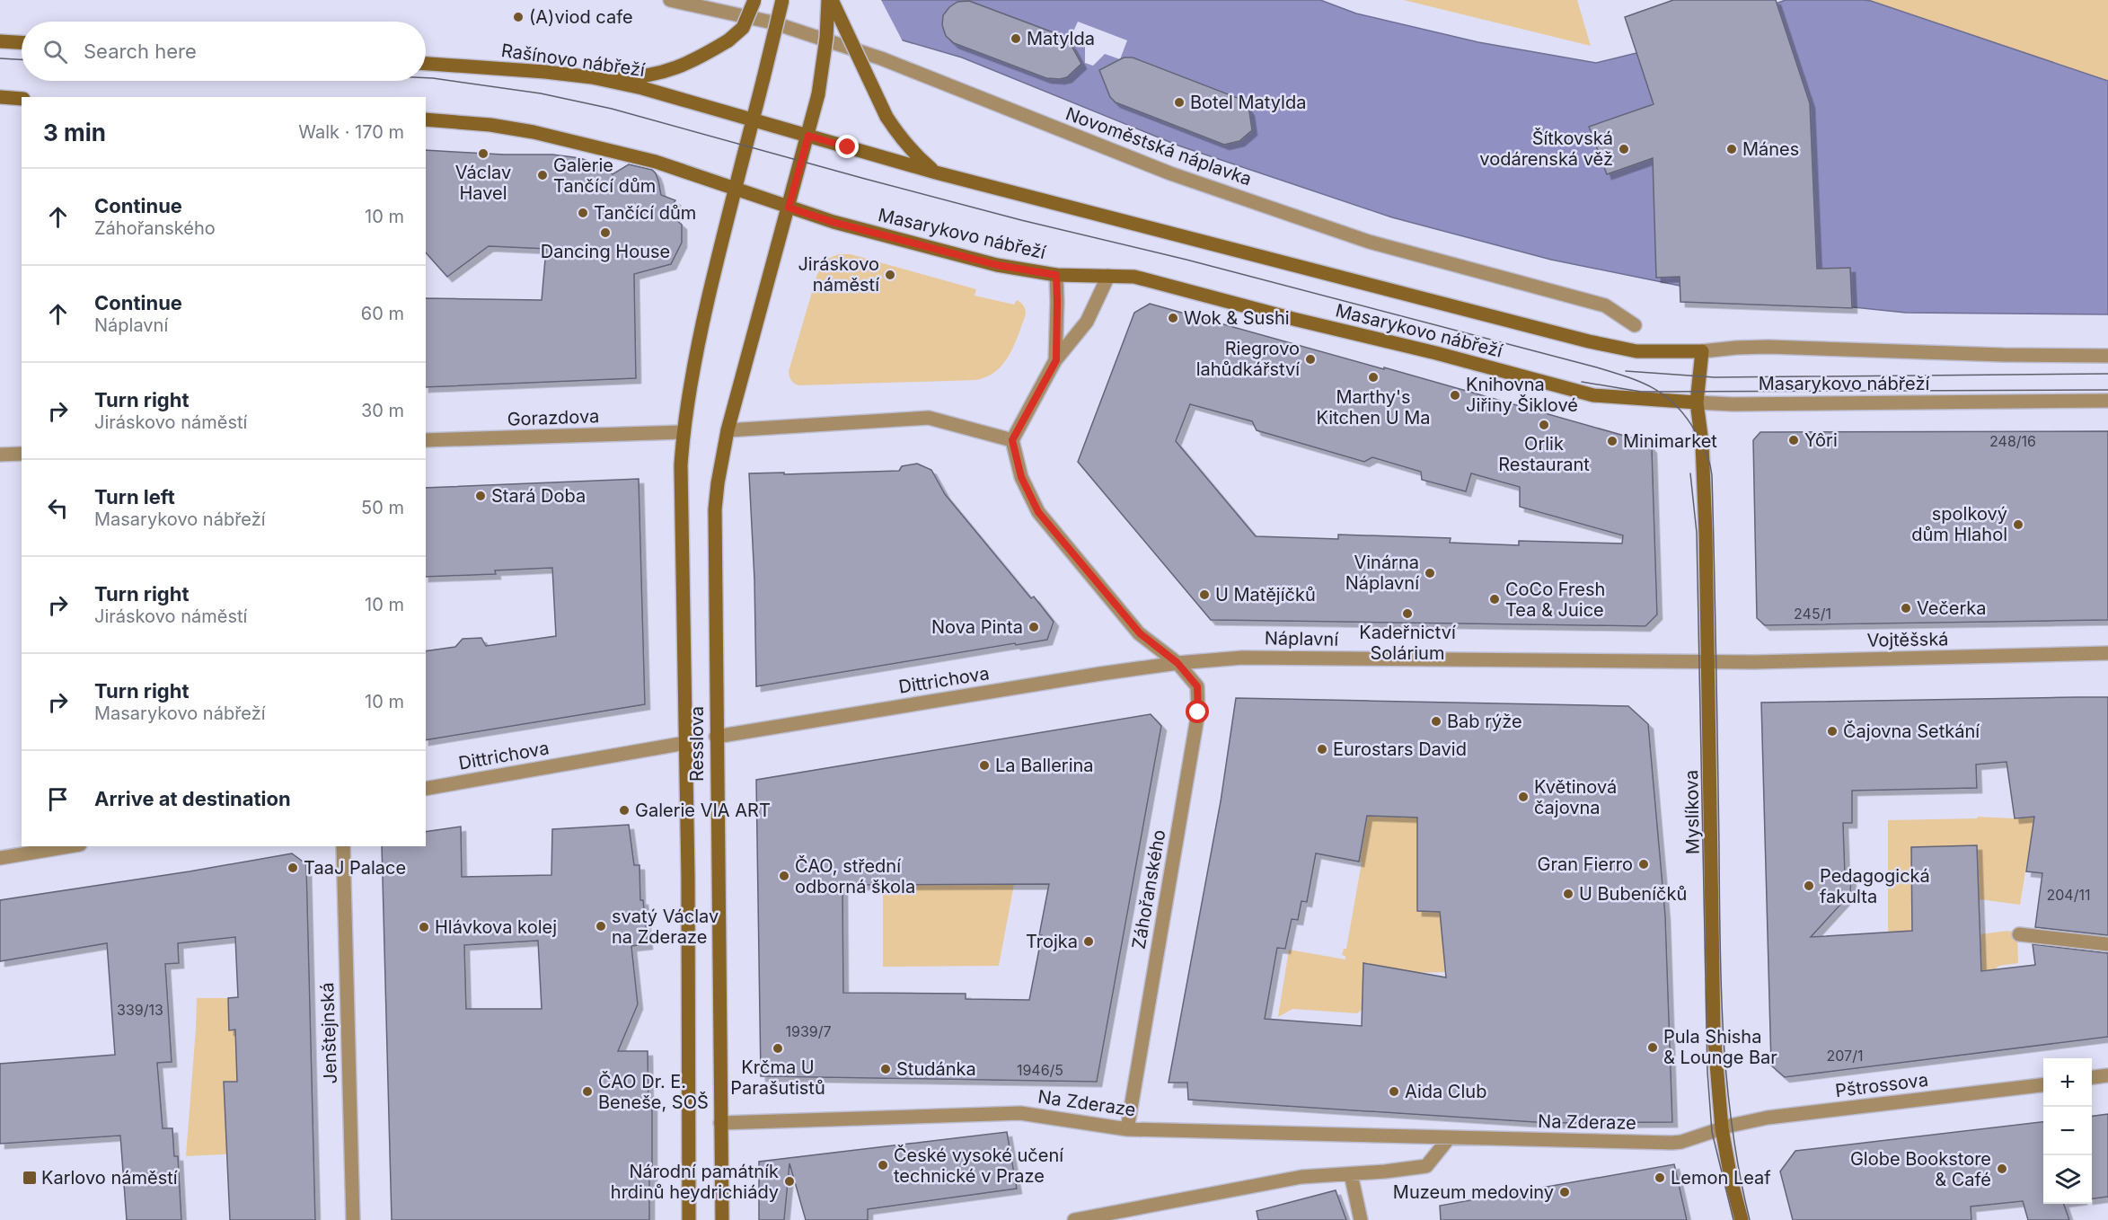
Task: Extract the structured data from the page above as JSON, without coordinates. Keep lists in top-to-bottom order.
{
  "streets": {
    "main road": [
      "Rašínovo nábřeží",
      "Masarykovo nábřeží",
      "Resslova",
      "Myslíkova"
    ],
    "street": [
      "Novoměstská náplavka",
      "Gorazdova",
      "Náplavní",
      "Vojtěšská",
      "Dittrichova",
      "Záhořanského",
      "Jenštejnská",
      "Pštrossova",
      "Na Zderaze"
    ]
  },
  "crossings": [
    ["Rašínovo nábřeží", "Masarykovo nábřeží"],
    ["Masarykovo nábřeží", "Myslíkova"],
    ["Gorazdova", "Resslova"],
    ["Náplavní", "Vojtěšská"],
    ["Náplavní", "Dittrichova"],
    ["Náplavní", "Myslíkova"],
    ["Náplavní", "Záhořanského"],
    ["Vojtěšská", "Myslíkova"],
    ["Dittrichova", "Resslova"],
    ["Dittrichova", "Záhořanského"],
    ["Resslova", "Na Zderaze"],
    ["Myslíkova", "Pštrossova"],
    ["Myslíkova", "Na Zderaze"],
    ["Záhořanského", "Na Zderaze"],
    ["Pštrossova", "Na Zderaze"]
  ],
  "places": {
    "other": [
      "(A)viod cafe",
      "Matylda",
      "Botel Matylda",
      "Šítkovská vodárenská věž",
      "Mánes",
      "Václav Havel",
      "Galerie Tančící dům",
      "Tančící dům",
      "Dancing House",
      "Jiráskovo náměstí",
      "Wok & Sushi",
      "Riegrovo lahůdkářství",
      "Marthy's Kitchen U Ma",
      "Knihovna Jiřiny Šiklové",
      "Orlik Restaurant",
      "Yôri",
      "Minimarket",
      "Stará Doba",
      "spolkový dům Hlahol",
      "Vinárna Náplavní",
      "U Matějíčků",
      "CoCo Fresh Tea & Juice",
      "Večerka",
      "Kadeřnictví Solárium",
      "Nova Pinta",
      "Bab rýže",
      "Čajovna Setkání",
      "Eurostars David",
      "La Ballerina",
      "Květinová čajovna",
      "Galerie VIA ART",
      "Gran Fierro",
      "TaaJ Palace",
      "ČAO, střední odborná škola",
      "Pedagogická fakulta",
      "U Bubeníčků",
      "svatý Václav na Zderaze",
      "Hlávkova kolej",
      "Trojka",
      "Pula Shisha & Lounge Bar",
      "Krčma U Parašutistů",
      "Studánka",
      "ČAO Dr. E. Beneše, SOŠ",
      "Aida Club",
      "České vysoké učení technické v Praze",
      "Globe Bookstore & Café",
      "Lemon Leaf",
      "Národní památník hrdinů heydrichiády",
      "Muzeum medoviny"
    ],
    "transit": ["Karlovo náměstí"]
  },
  "house_numbers": [
    "248/16",
    "245/1",
    "204/11",
    "339/13",
    "1939/7",
    "207/1",
    "1946/5"
  ],
  "page": {
    "search": "Search here",
    "heading": ["3 min", "Walk · 170 m"],
    "list": [
      ["Continue", "Záhořanského", "10 m"],
      ["Continue", "Náplavní", "60 m"],
      ["Turn right", "Jiráskovo náměstí", "30 m"],
      ["Turn left", "Masarykovo nábřeží", "50 m"],
      ["Turn right", "Jiráskovo náměstí", "10 m"],
      ["Turn right", "Masarykovo nábřeží", "10 m"],
      "Arrive at destination"
    ],
    "map_buttons": ["+", "−"]
  }
}
